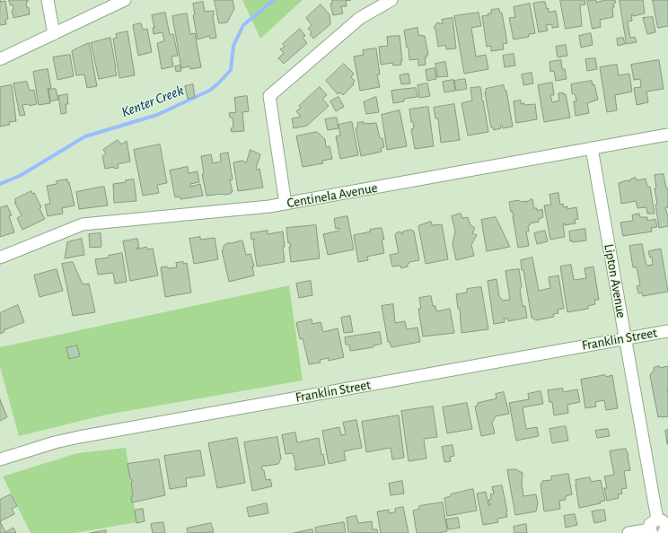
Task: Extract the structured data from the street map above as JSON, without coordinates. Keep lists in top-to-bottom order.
{
  "streets": {
    "street": ["Centinela Avenue", "Lipton Avenue", "Franklin Street"]
  },
  "crossings": [
    ["Centinela Avenue", "Lipton Avenue"],
    ["Lipton Avenue", "Franklin Street"]
  ],
  "water": ["Kenter Creek"]
}
